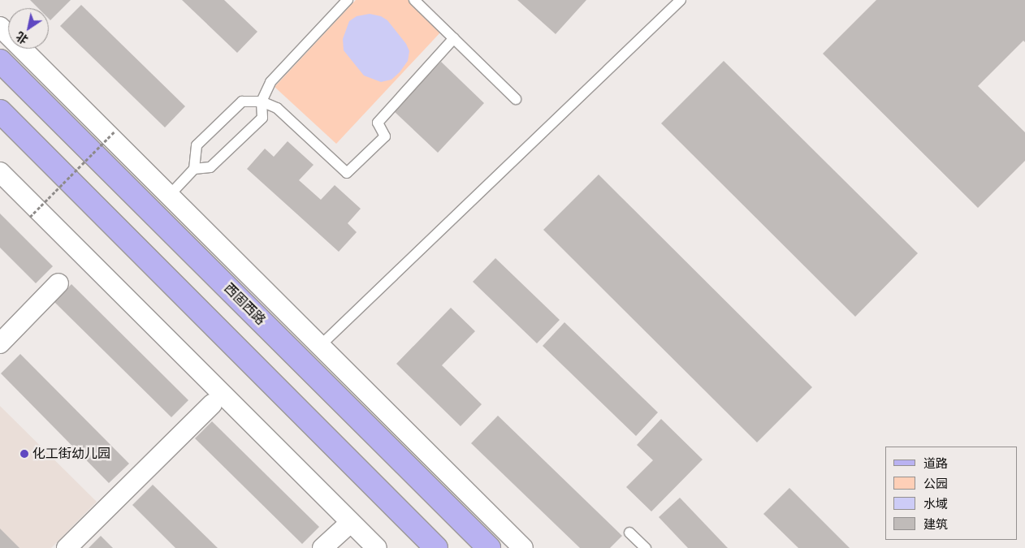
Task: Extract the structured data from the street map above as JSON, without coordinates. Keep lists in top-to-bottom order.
{
  "streets": {
    "main road": ["西固西路"]
  },
  "places": ["化工街幼儿园"],
  "legend": [
    "道路",
    "公园",
    "水域",
    "建筑"
  ],
  "north": "bottom left"
}
